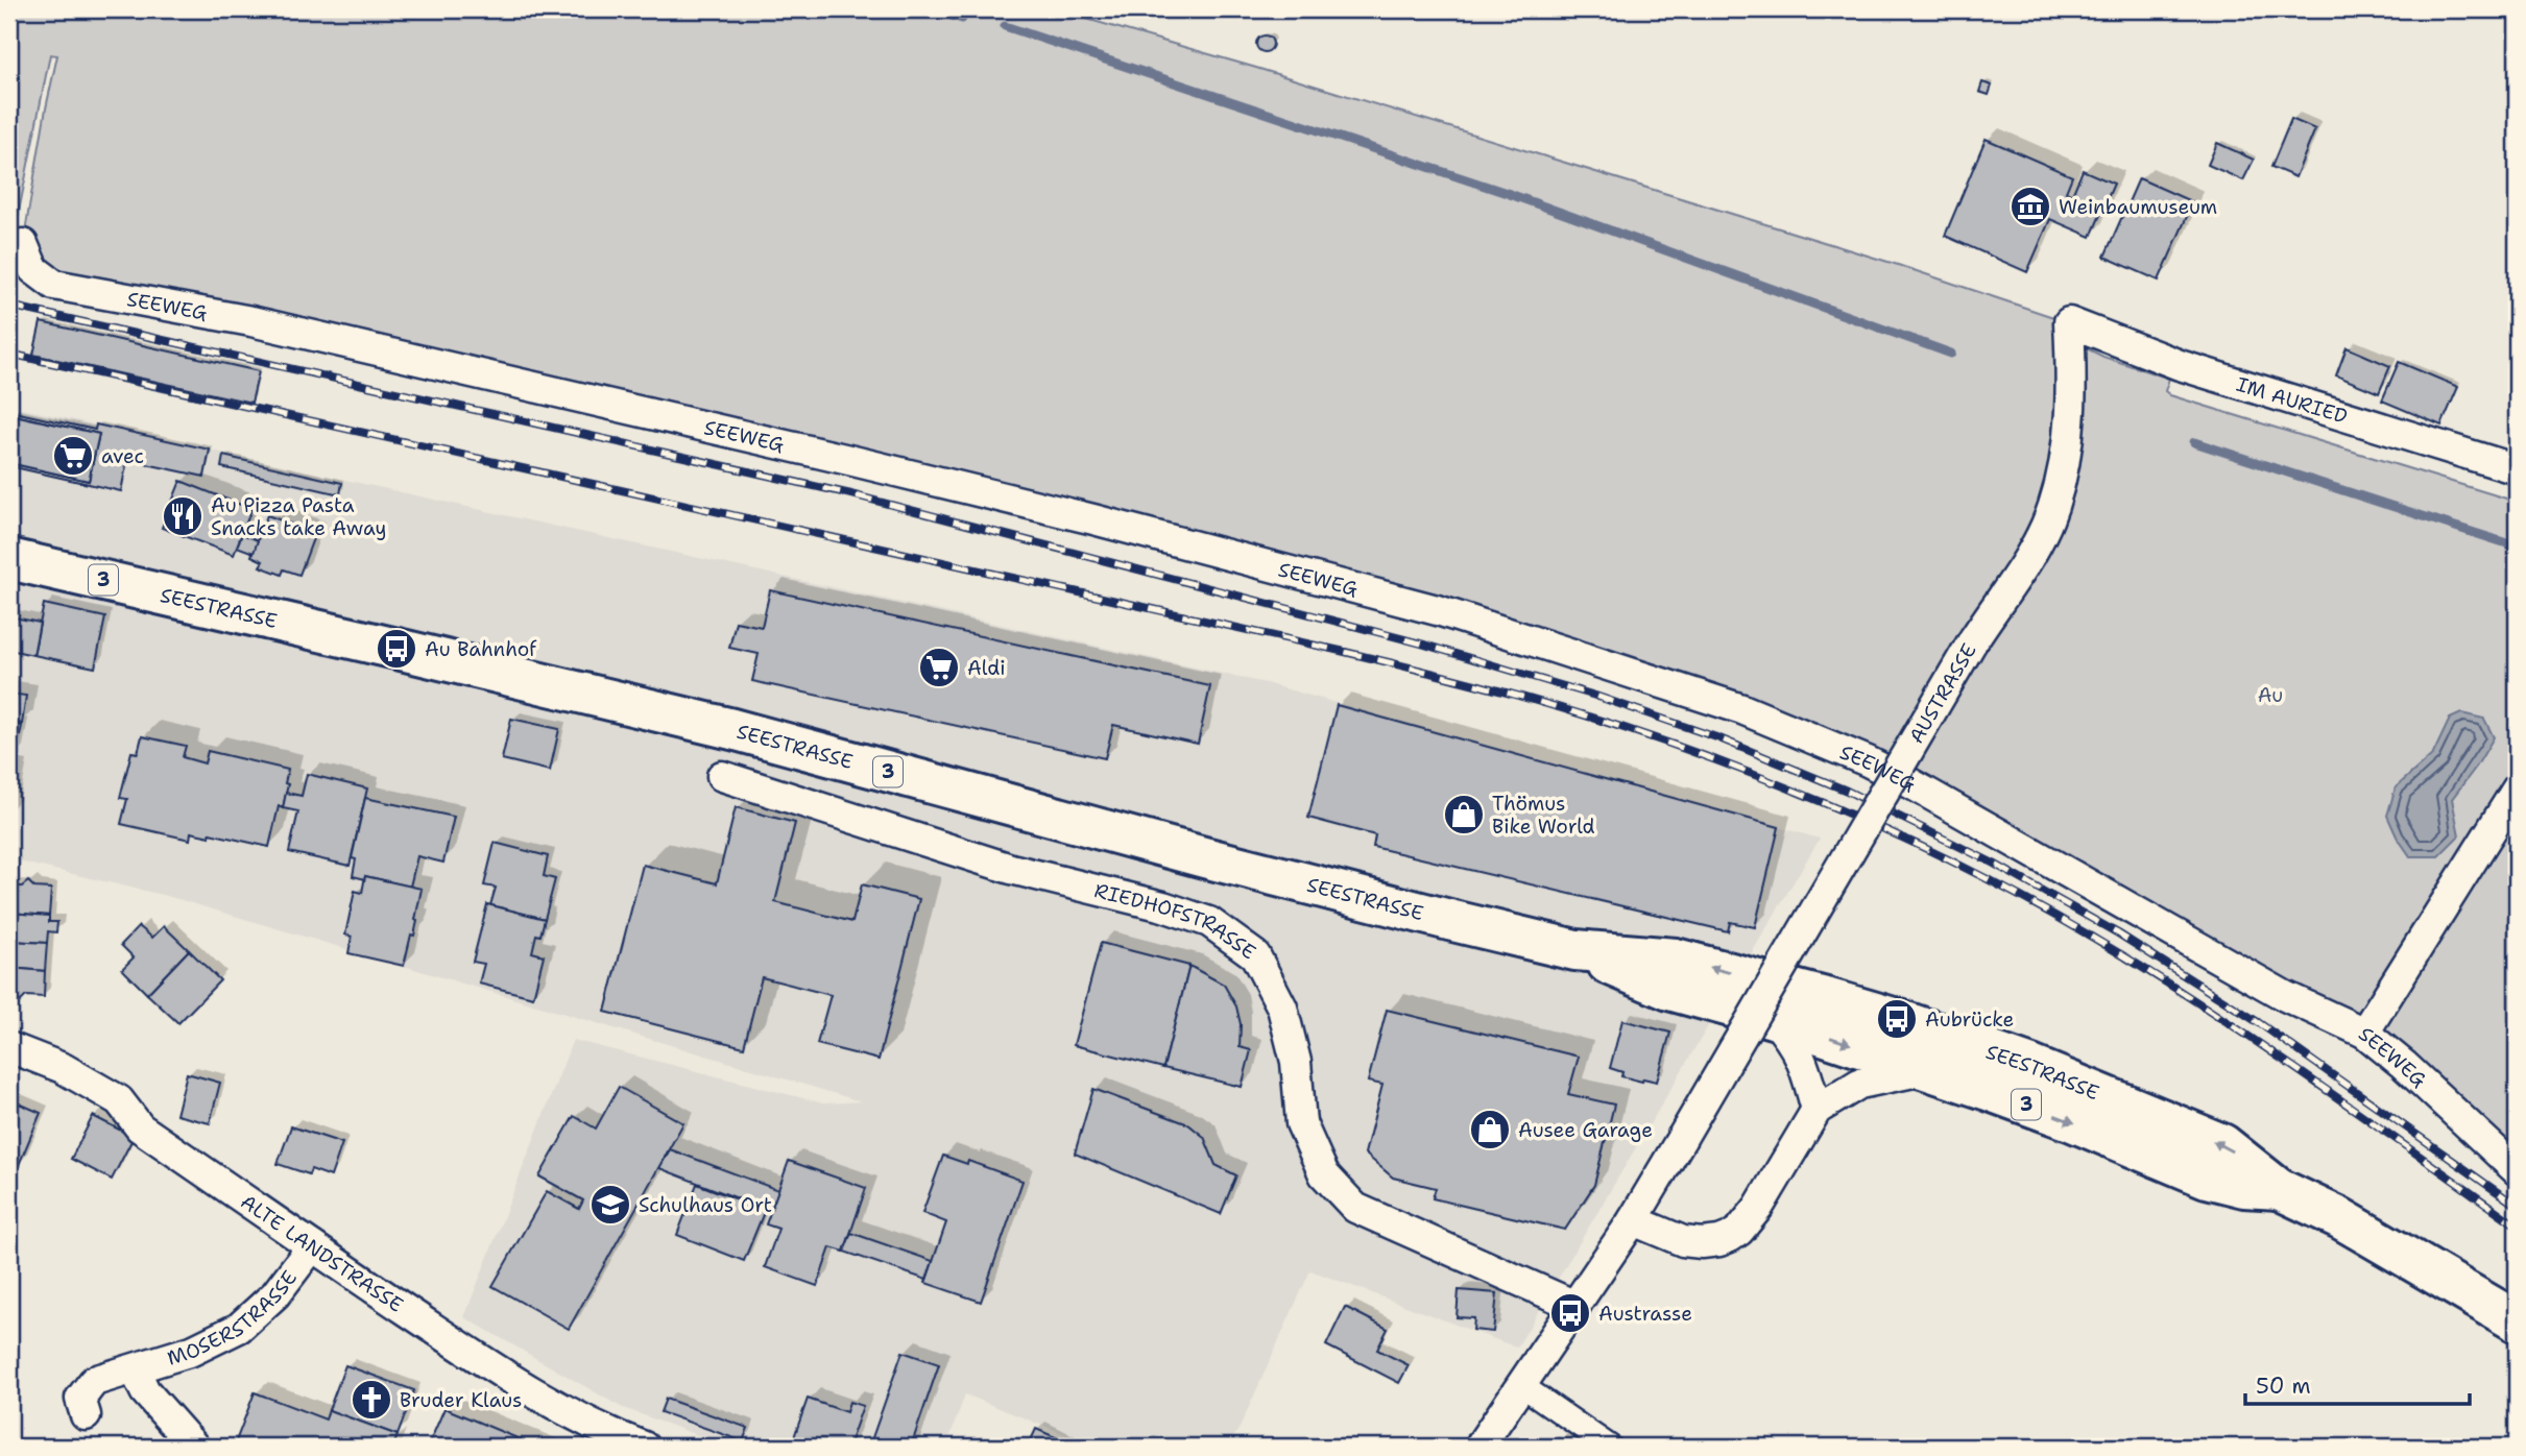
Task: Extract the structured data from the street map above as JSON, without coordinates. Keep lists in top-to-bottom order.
{
  "streets": {
    "main road": ["3", "SEESTRASSE"],
    "street": [
      "SEEWEG",
      "IM AURIED",
      "AUSTRASSE",
      "RIEDHOFSTRASSE",
      "ALTE LANDSTRASSE",
      "MOSERSTRASSE"
    ]
  },
  "crossings": [
    ["IM AURIED", "AUSTRASSE"],
    ["AUSTRASSE", "RIEDHOFSTRASSE"],
    ["ALTE LANDSTRASSE", "MOSERSTRASSE"]
  ],
  "parks": ["Au"],
  "places": {
    "museum": ["Weinbaumuseum"],
    "supermarket": ["avec", "Aldi"],
    "restaurant": ["Au Pizza Pasta Snacks take Away"],
    "bus stop": ["Au Bahnhof", "Aubrücke", "Austrasse"],
    "shop": ["Thömus Bike World", "Ausee Garage"],
    "school or university": ["Schulhaus Ort"],
    "church": ["Bruder Klaus"]
  },
  "scale_bar": "50 m"
}
